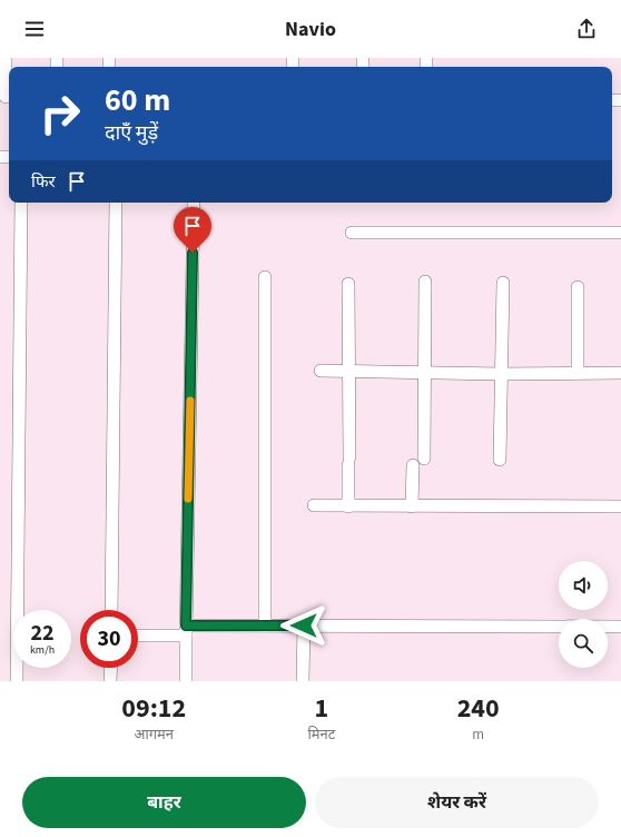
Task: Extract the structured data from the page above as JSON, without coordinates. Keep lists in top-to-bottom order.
{
  "page": {
    "header": "Navio",
    "turn": ["60 m", "दाएँ मुड़ें"],
    "then": "फिर",
    "speed": "22 km/h",
    "limit": "30",
    "eta": [
      "09:12",
      "आगमन",
      "1",
      "मिनट",
      "240",
      "m"
    ],
    "buttons": ["बाहर", "शेयर करें"]
  }
}
